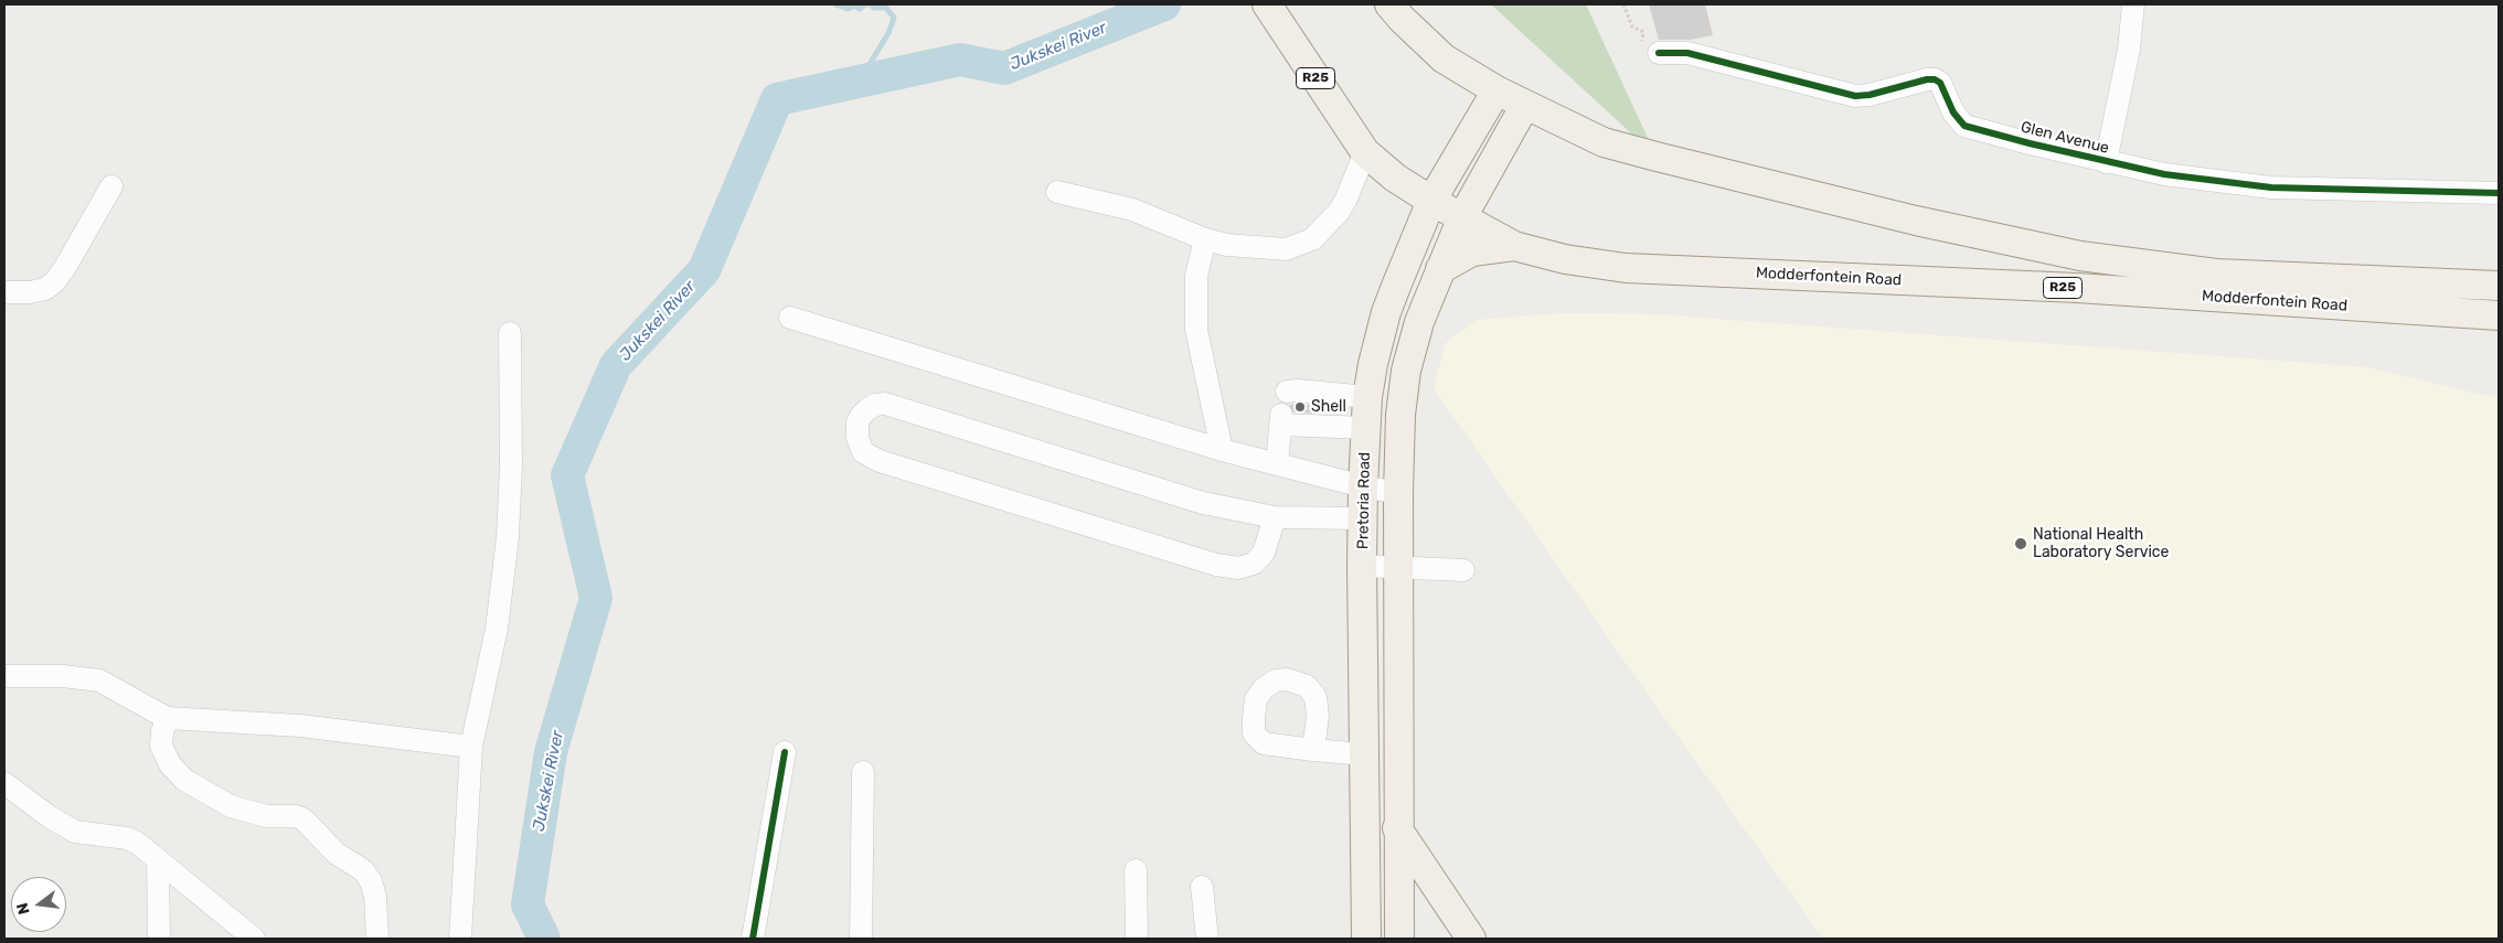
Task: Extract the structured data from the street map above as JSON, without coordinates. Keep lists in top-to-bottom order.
{
  "streets": {
    "main road": ["R25", "Modderfontein Road", "Pretoria Road"],
    "street": ["Glen Avenue"]
  },
  "crossings": [
    ["Modderfontein Road", "Pretoria Road"]
  ],
  "water": ["Jukskei River"],
  "places": ["Shell", "National Health Laboratory Service"],
  "north": "left"
}
